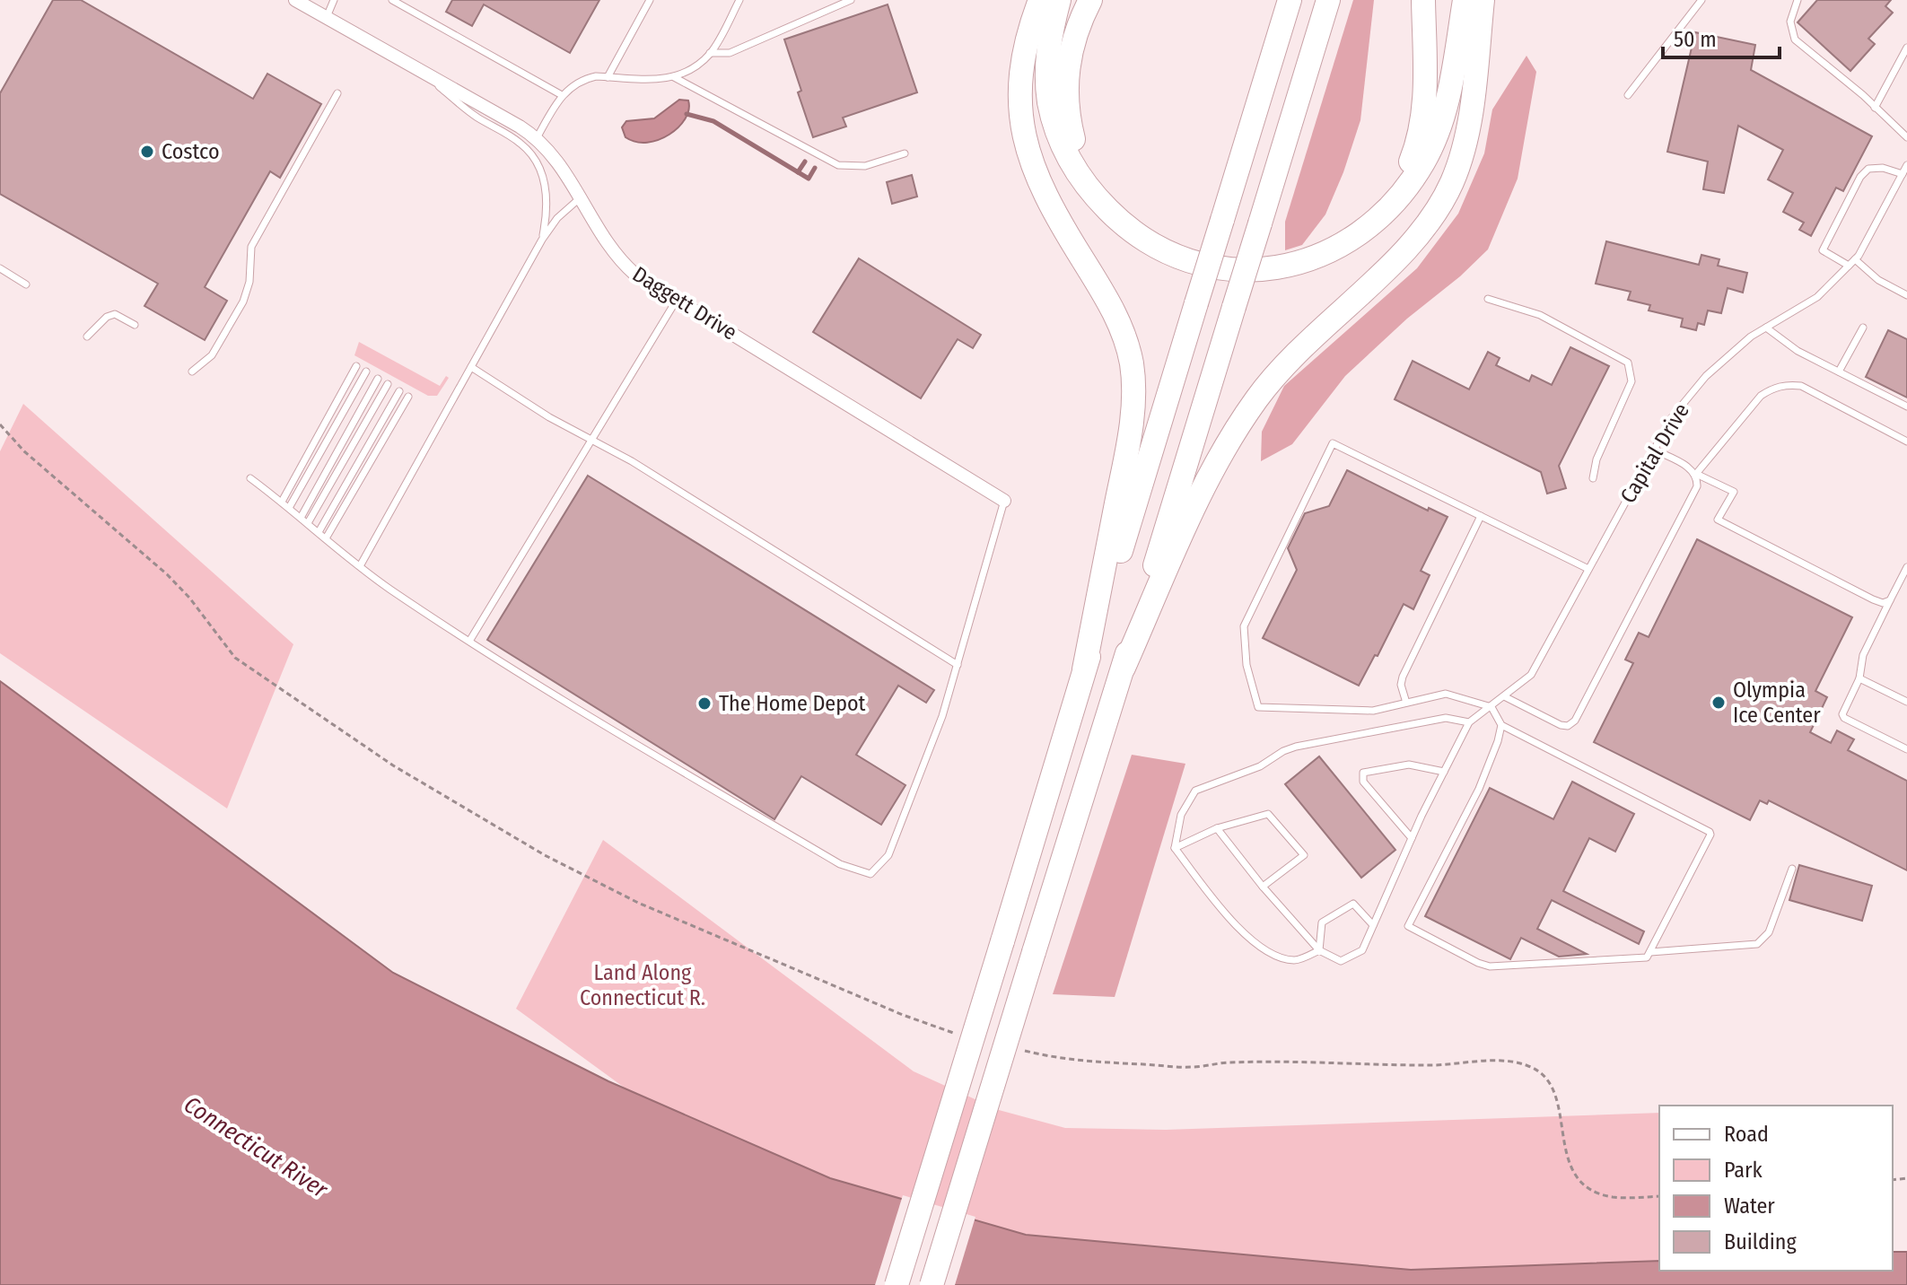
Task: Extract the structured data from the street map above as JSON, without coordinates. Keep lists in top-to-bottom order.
{
  "streets": {
    "street": ["Daggett Drive"],
    "lane": ["Capital Drive"]
  },
  "water": ["Connecticut River"],
  "parks": ["Land Along Connecticut R."],
  "places": ["Costco", "Olympia Ice Center", "The Home Depot"],
  "legend": [
    "Road",
    "Park",
    "Water",
    "Building"
  ],
  "scale_bar": "50 m"
}
